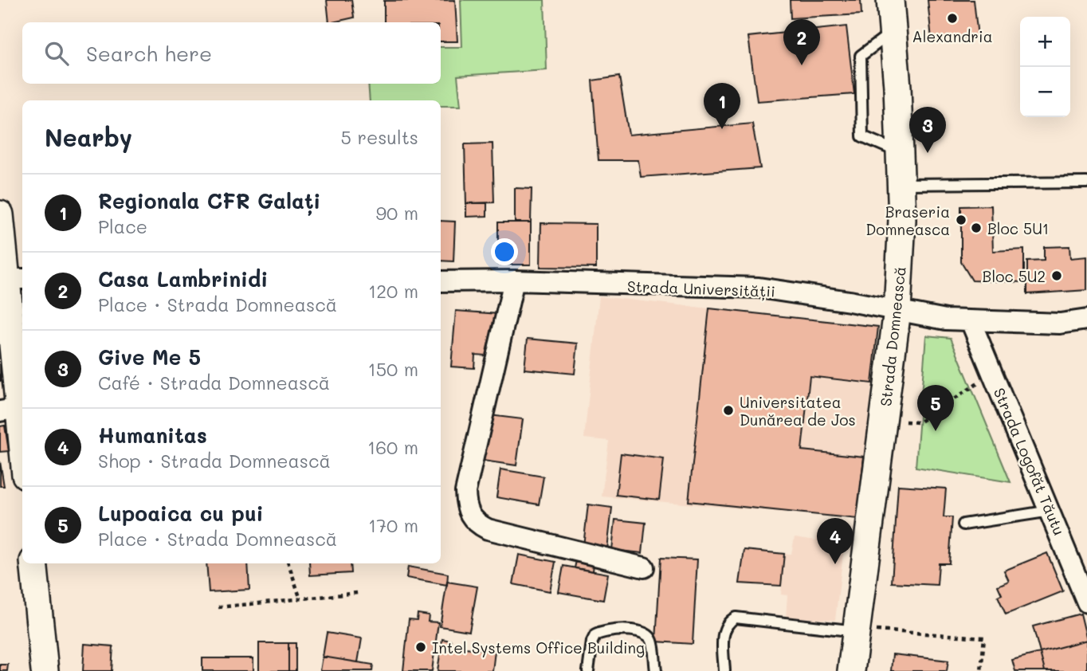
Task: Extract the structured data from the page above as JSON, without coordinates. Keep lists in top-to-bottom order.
{
  "streets": {
    "main road": ["Strada Domnească"],
    "street": ["Strada Universității", "Strada Logofăt Tăutu"]
  },
  "crossings": [
    ["Strada Universității", "Strada Domnească"],
    ["Strada Universității", "Strada Logofăt Tăutu"]
  ],
  "places": [
    "Alexandria",
    "Braseria Domneasca",
    "Bloc 5U1",
    "Bloc 5U2",
    "Universitatea Dunărea de Jos",
    "Intel Systems Office Building"
  ],
  "page": {
    "map_buttons": ["+", "−"],
    "pins": [
      "2",
      "1",
      "3",
      "5",
      "4"
    ],
    "search": "Search here",
    "heading": ["Nearby", "5 results"],
    "list": [
      {
        "mark": "1",
        "name": "Regionala CFR Galați",
        "note": "Place",
        "value": "90 m"
      },
      {
        "mark": "2",
        "name": "Casa Lambrinidi",
        "note": "Place · Strada Domnească",
        "value": "120 m"
      },
      {
        "mark": "3",
        "name": "Give Me 5",
        "note": "Café · Strada Domnească",
        "value": "150 m"
      },
      {
        "mark": "4",
        "name": "Humanitas",
        "note": "Shop · Strada Domnească",
        "value": "160 m"
      },
      {
        "mark": "5",
        "name": "Lupoaica cu pui",
        "note": "Place · Strada Domnească",
        "value": "170 m"
      }
    ]
  }
}
